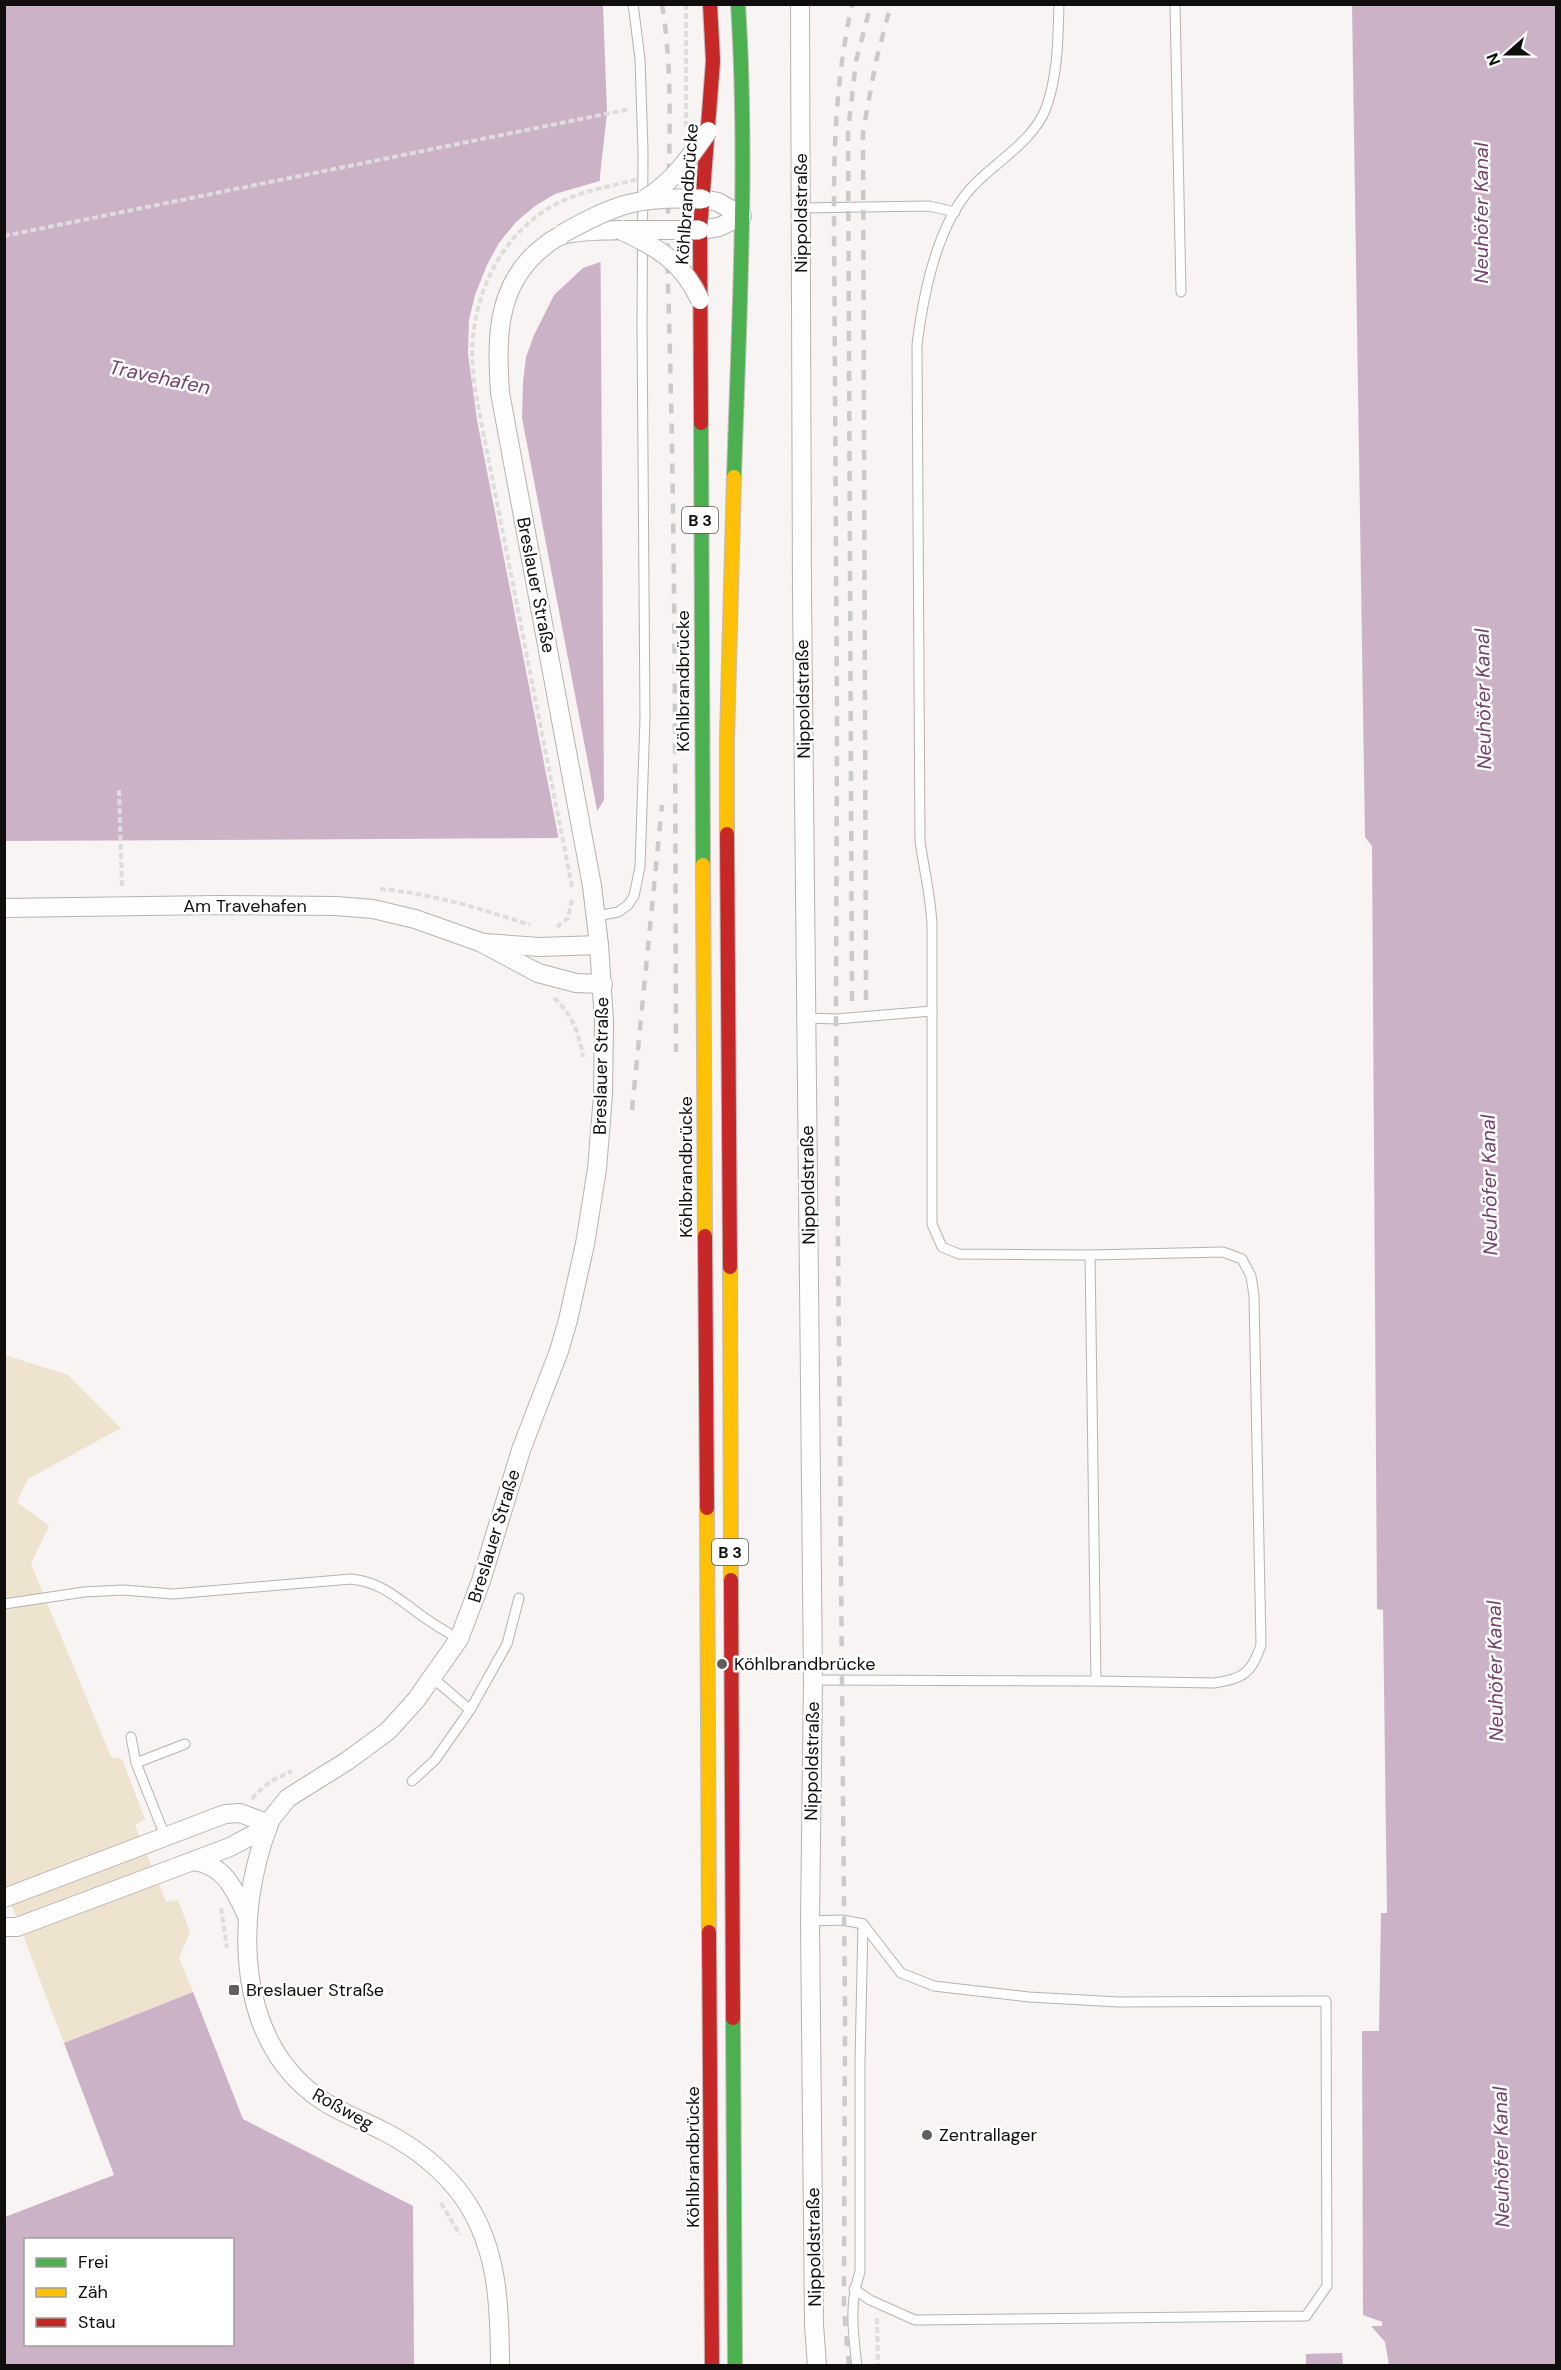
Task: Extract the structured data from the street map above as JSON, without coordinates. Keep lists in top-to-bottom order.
{
  "streets": {
    "main road": ["Köhlbrandbrücke", "B 3"],
    "street": [
      "Nippoldstraße",
      "Breslauer Straße",
      "Am Travehafen",
      "Roßweg"
    ]
  },
  "crossings": [
    ["Köhlbrandbrücke", "Breslauer Straße"],
    ["B 3", "Breslauer Straße"],
    ["Breslauer Straße", "Am Travehafen"],
    ["Breslauer Straße", "Roßweg"]
  ],
  "water": ["Neuhöfer Kanal", "Travehafen"],
  "places": {
    "other": ["Köhlbrandbrücke", "Zentrallager"],
    "transit": ["Breslauer Straße"]
  },
  "legend": ["Frei", "Zäh", "Stau"],
  "north": "left"
}
